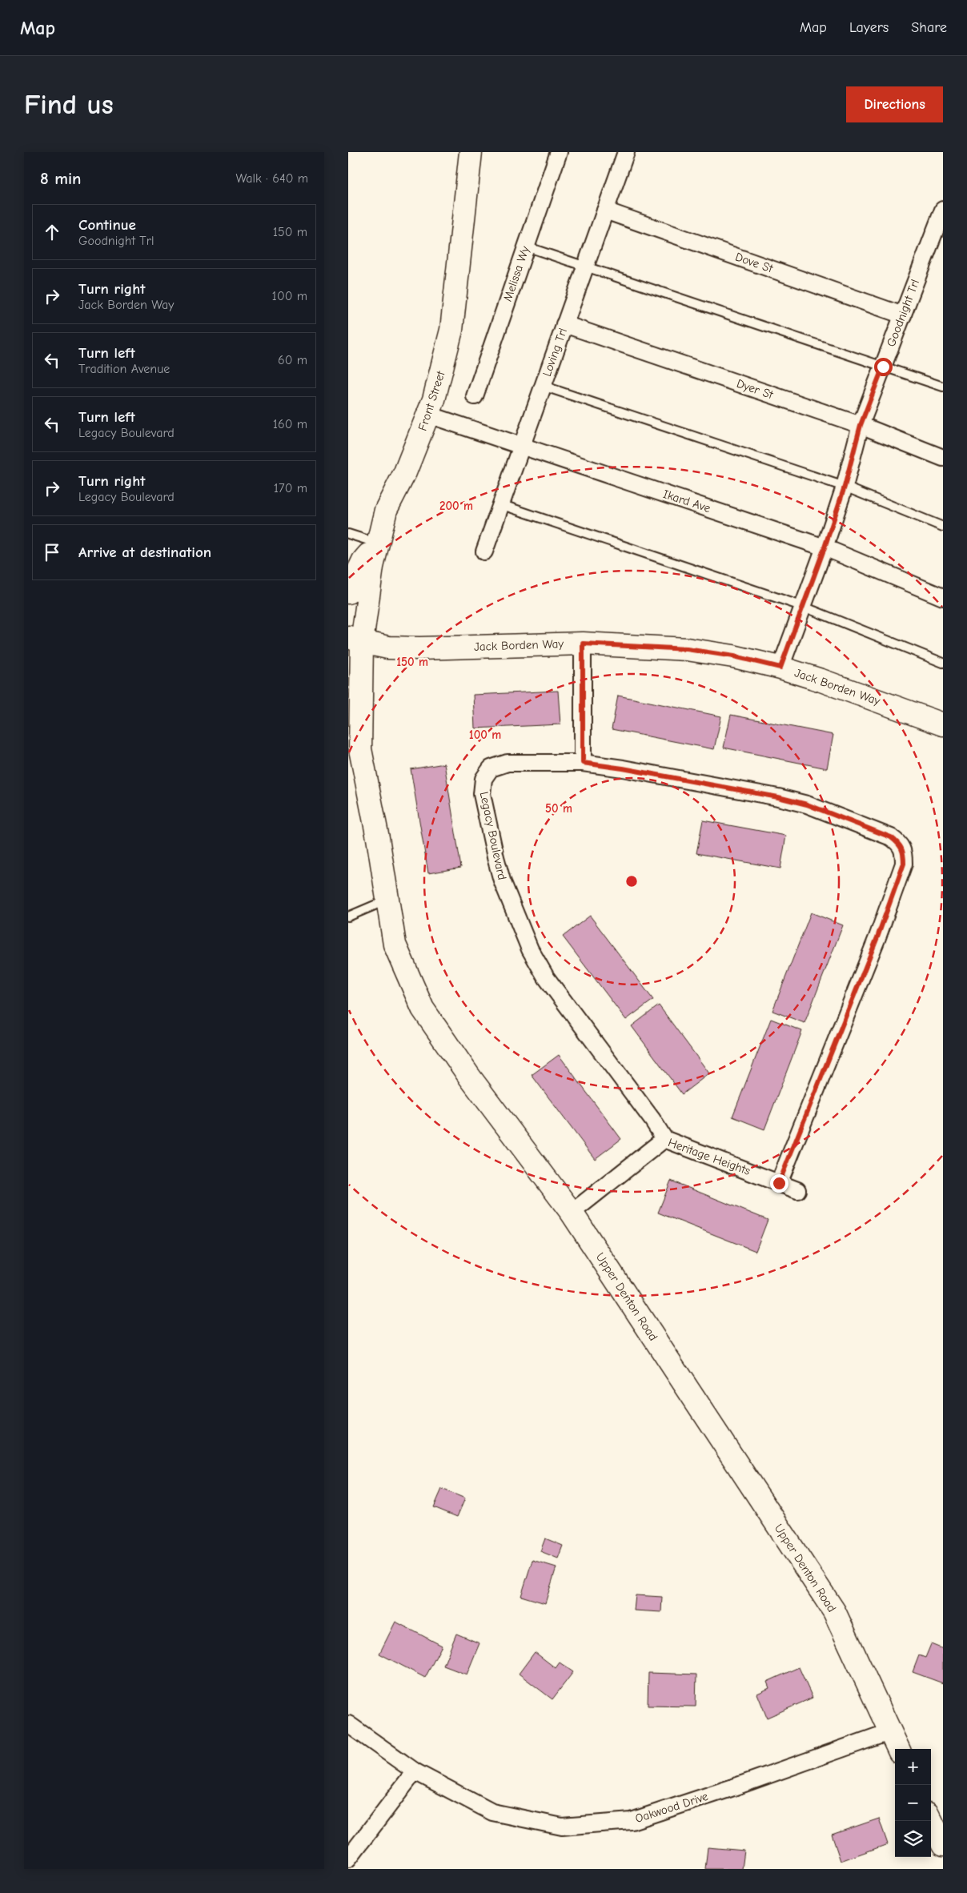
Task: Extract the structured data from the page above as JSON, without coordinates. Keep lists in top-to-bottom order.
{
  "streets": {
    "street": [
      "Dove St",
      "Melissa Wy",
      "Goodnight Trl",
      "Loving Trl",
      "Dyer St",
      "Front Street",
      "Ikard Ave",
      "Jack Borden Way",
      "Legacy Boulevard",
      "Heritage Heights",
      "Upper Denton Road",
      "Oakwood Drive"
    ]
  },
  "crossings": [
    ["Dove St", "Goodnight Trl"],
    ["Dove St", "Loving Trl"],
    ["Goodnight Trl", "Dyer St"],
    ["Goodnight Trl", "Ikard Ave"],
    ["Goodnight Trl", "Jack Borden Way"],
    ["Loving Trl", "Dyer St"],
    ["Loving Trl", "Ikard Ave"],
    ["Front Street", "Ikard Ave"],
    ["Front Street", "Jack Borden Way"],
    ["Front Street", "Upper Denton Road"],
    ["Legacy Boulevard", "Heritage Heights"],
    ["Heritage Heights", "Upper Denton Road"],
    ["Upper Denton Road", "Oakwood Drive"]
  ],
  "page": {
    "header": "Map",
    "nav": ["Map", "Layers", "Share"],
    "buttons": "Directions",
    "title": "Find us",
    "heading": ["8 min", "Walk · 640 m"],
    "list": [
      ["Continue", "Goodnight Trl", "150 m"],
      ["Turn right", "Jack Borden Way", "100 m"],
      ["Turn left", "Tradition Avenue", "60 m"],
      ["Turn left", "Legacy Boulevard", "160 m"],
      ["Turn right", "Legacy Boulevard", "170 m"],
      "Arrive at destination"
    ],
    "map_buttons": ["+", "−"]
  },
  "rings": [
    "200 m",
    "150 m",
    "100 m",
    "50 m"
  ]
}
